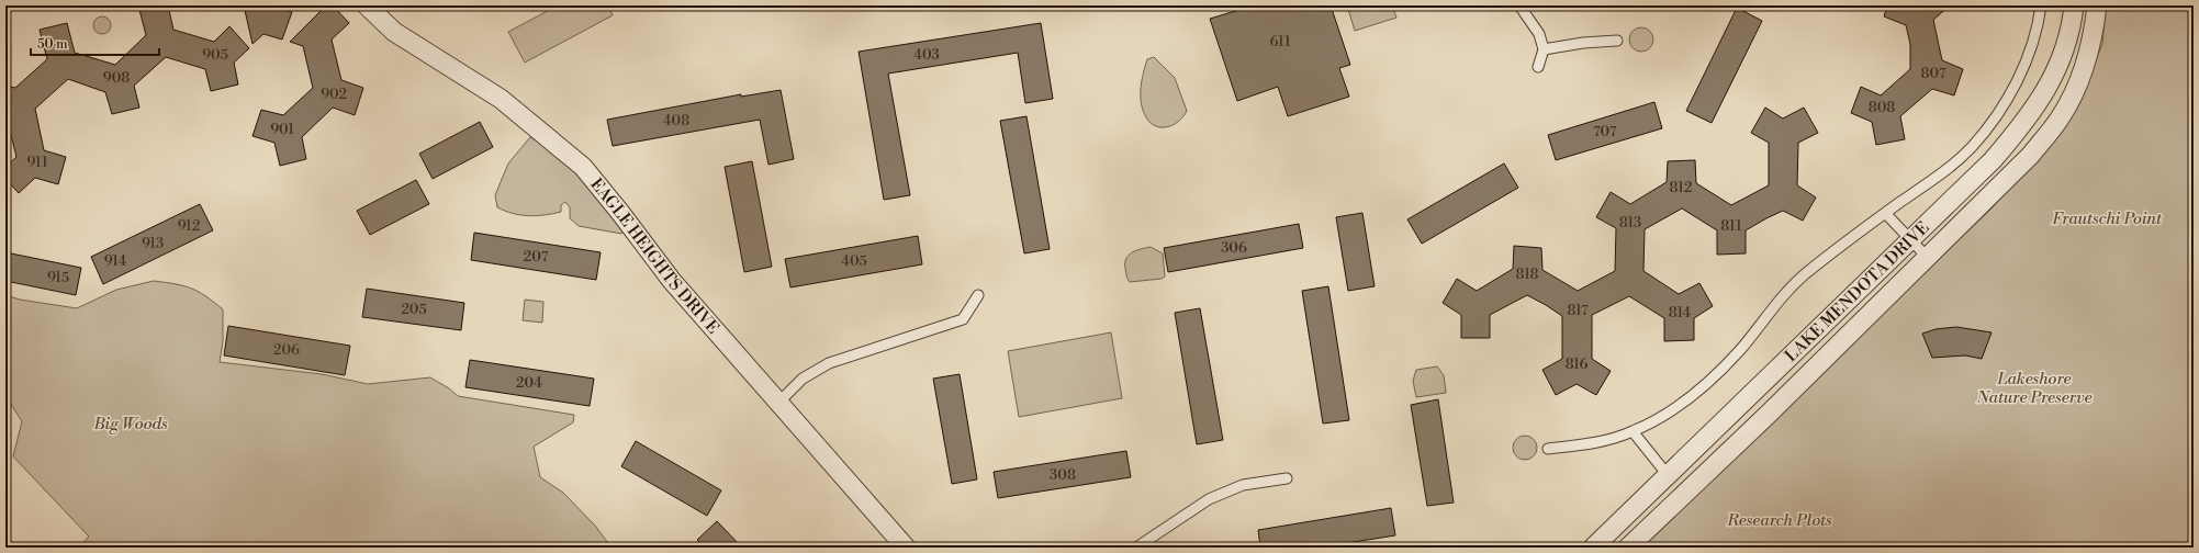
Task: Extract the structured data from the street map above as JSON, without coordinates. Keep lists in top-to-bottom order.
{
  "streets": {
    "street": ["EAGLE HEIGHTS DRIVE", "LAKE MENDOTA DRIVE"]
  },
  "parks": [
    "Frautschi Point",
    "Lakeshore Nature Preserve",
    "Big Woods",
    "Research Plots"
  ],
  "house_numbers": [
    "611",
    "905",
    "403",
    "807",
    "908",
    "902",
    "808",
    "408",
    "901",
    "707",
    "911",
    "812",
    "813",
    "912",
    "811",
    "913",
    "306",
    "207",
    "914",
    "405",
    "818",
    "915",
    "205",
    "817",
    "814",
    "206",
    "816",
    "204",
    "308"
  ],
  "scale_bar": "50 m"
}
